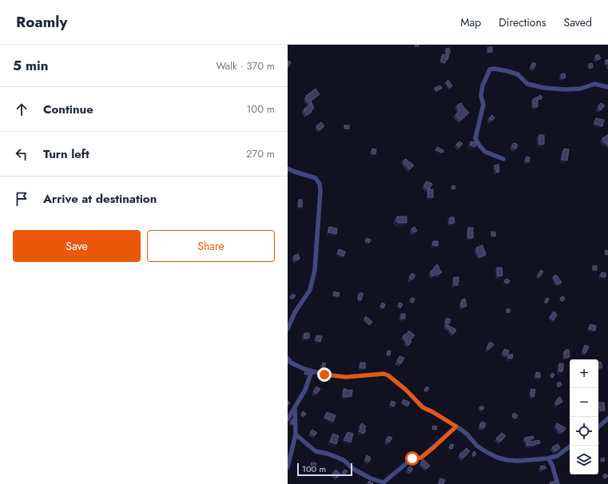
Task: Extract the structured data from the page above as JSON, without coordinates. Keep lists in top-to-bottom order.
{
  "scale_bar": "100 m",
  "page": {
    "header": "Roamly",
    "nav": ["Map", "Directions", "Saved"],
    "heading": ["5 min", "Walk · 370 m"],
    "list": [
      ["Continue", "100 m"],
      ["Turn left", "270 m"],
      "Arrive at destination"
    ],
    "buttons": ["Save", "Share"],
    "map_buttons": ["+", "−"],
    "scale": "100 m"
  }
}
